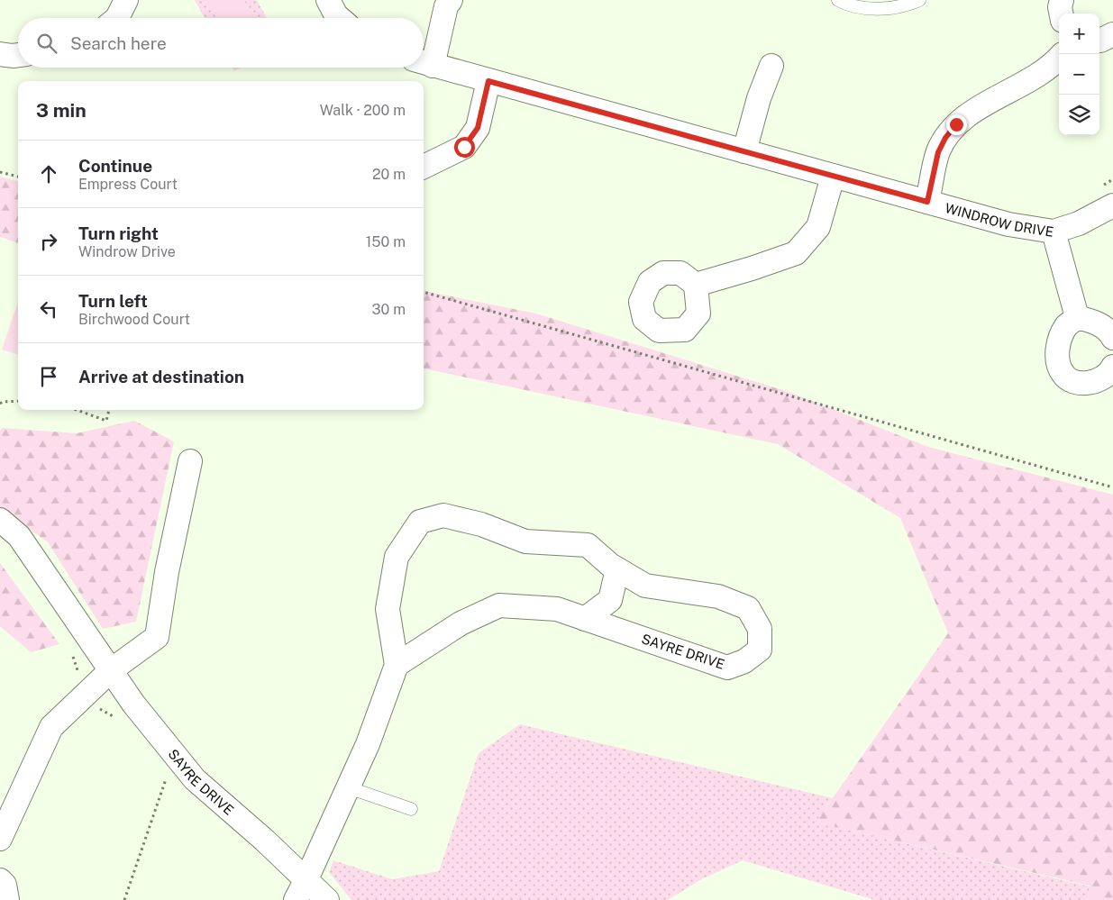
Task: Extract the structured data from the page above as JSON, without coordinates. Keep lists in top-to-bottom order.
{
  "streets": {
    "street": ["WINDROW DRIVE", "SAYRE DRIVE"]
  },
  "page": {
    "map_buttons": ["+", "−"],
    "search": "Search here",
    "heading": ["3 min", "Walk · 200 m"],
    "list": [
      ["Continue", "Empress Court", "20 m"],
      ["Turn right", "Windrow Drive", "150 m"],
      ["Turn left", "Birchwood Court", "30 m"],
      "Arrive at destination"
    ]
  }
}
